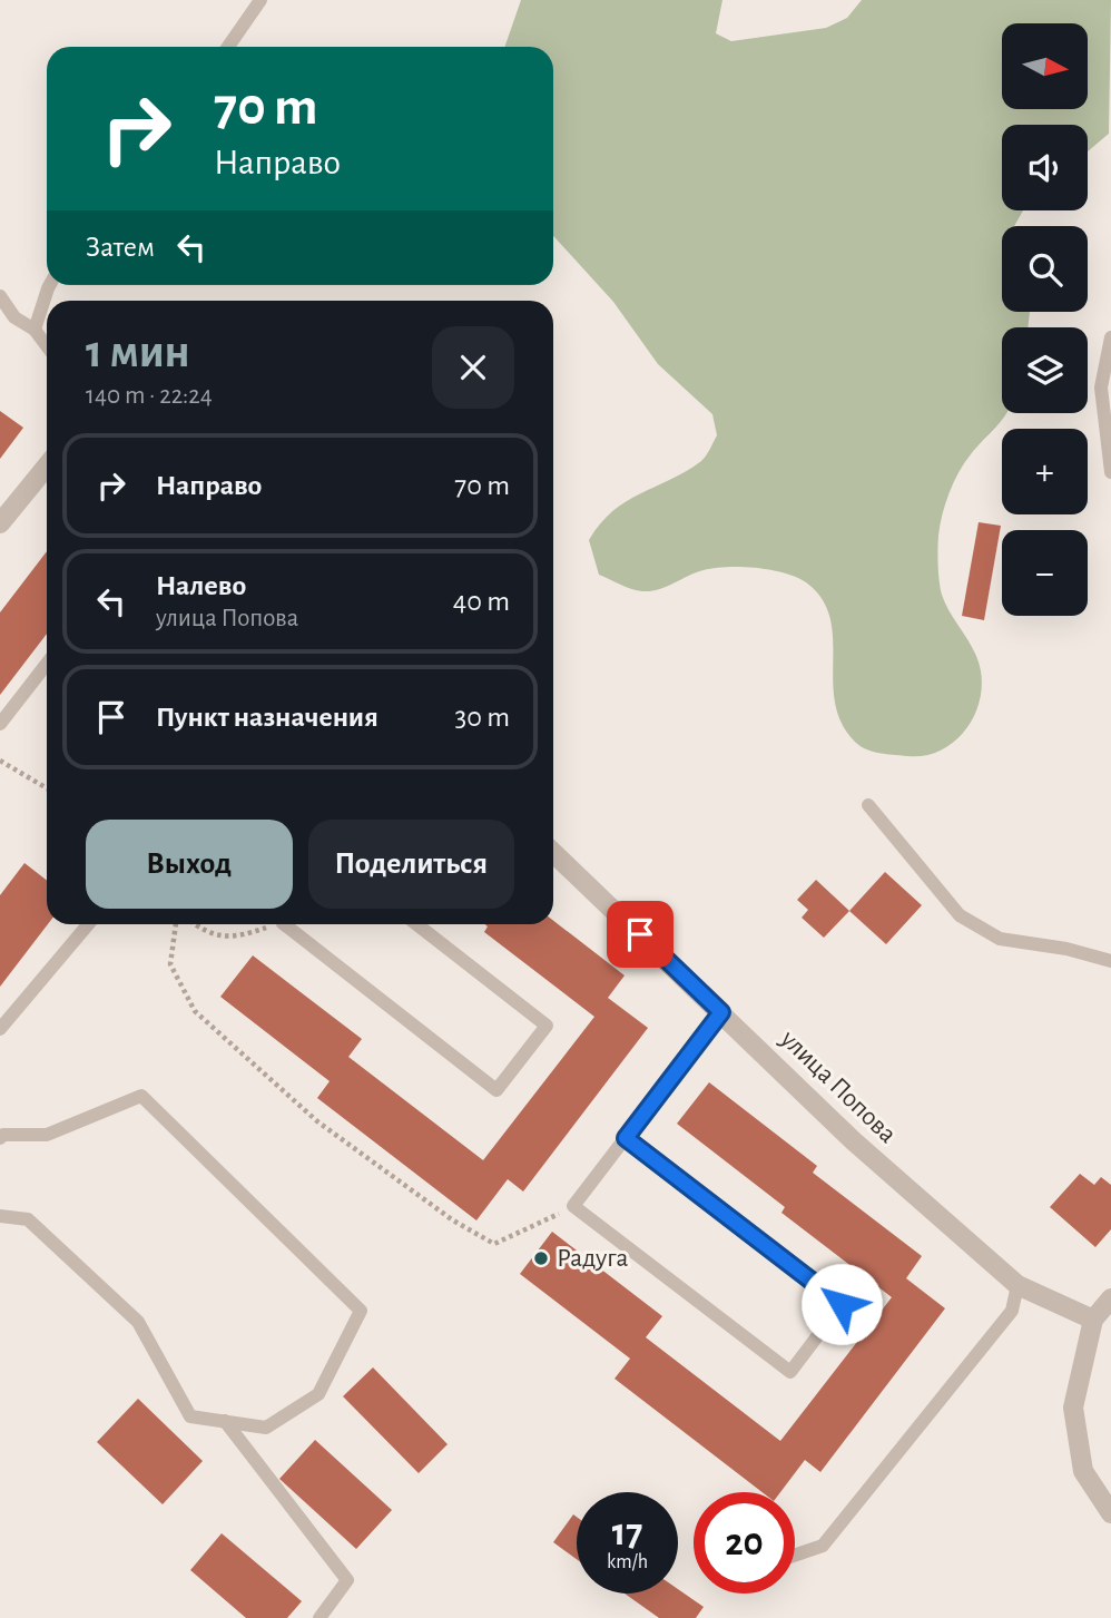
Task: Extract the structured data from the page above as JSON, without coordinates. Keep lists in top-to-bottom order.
{
  "streets": {
    "street": ["улица Попова"]
  },
  "places": ["Радуга"],
  "north": "right",
  "page": {
    "map_buttons": ["+", "−"],
    "turn": ["70 m", "Направо"],
    "then": "Затем",
    "heading": ["1 мин", "140 m · 22:24"],
    "list": [
      {
        "name": "Направо",
        "value": "70 m"
      },
      {
        "name": "Налево",
        "note": "улица Попова",
        "value": "40 m"
      },
      {
        "name": "Пункт назначения",
        "value": "30 m"
      }
    ],
    "buttons": ["Выход", "Поделиться"],
    "speed": "17 km/h",
    "limit": "20"
  }
}
